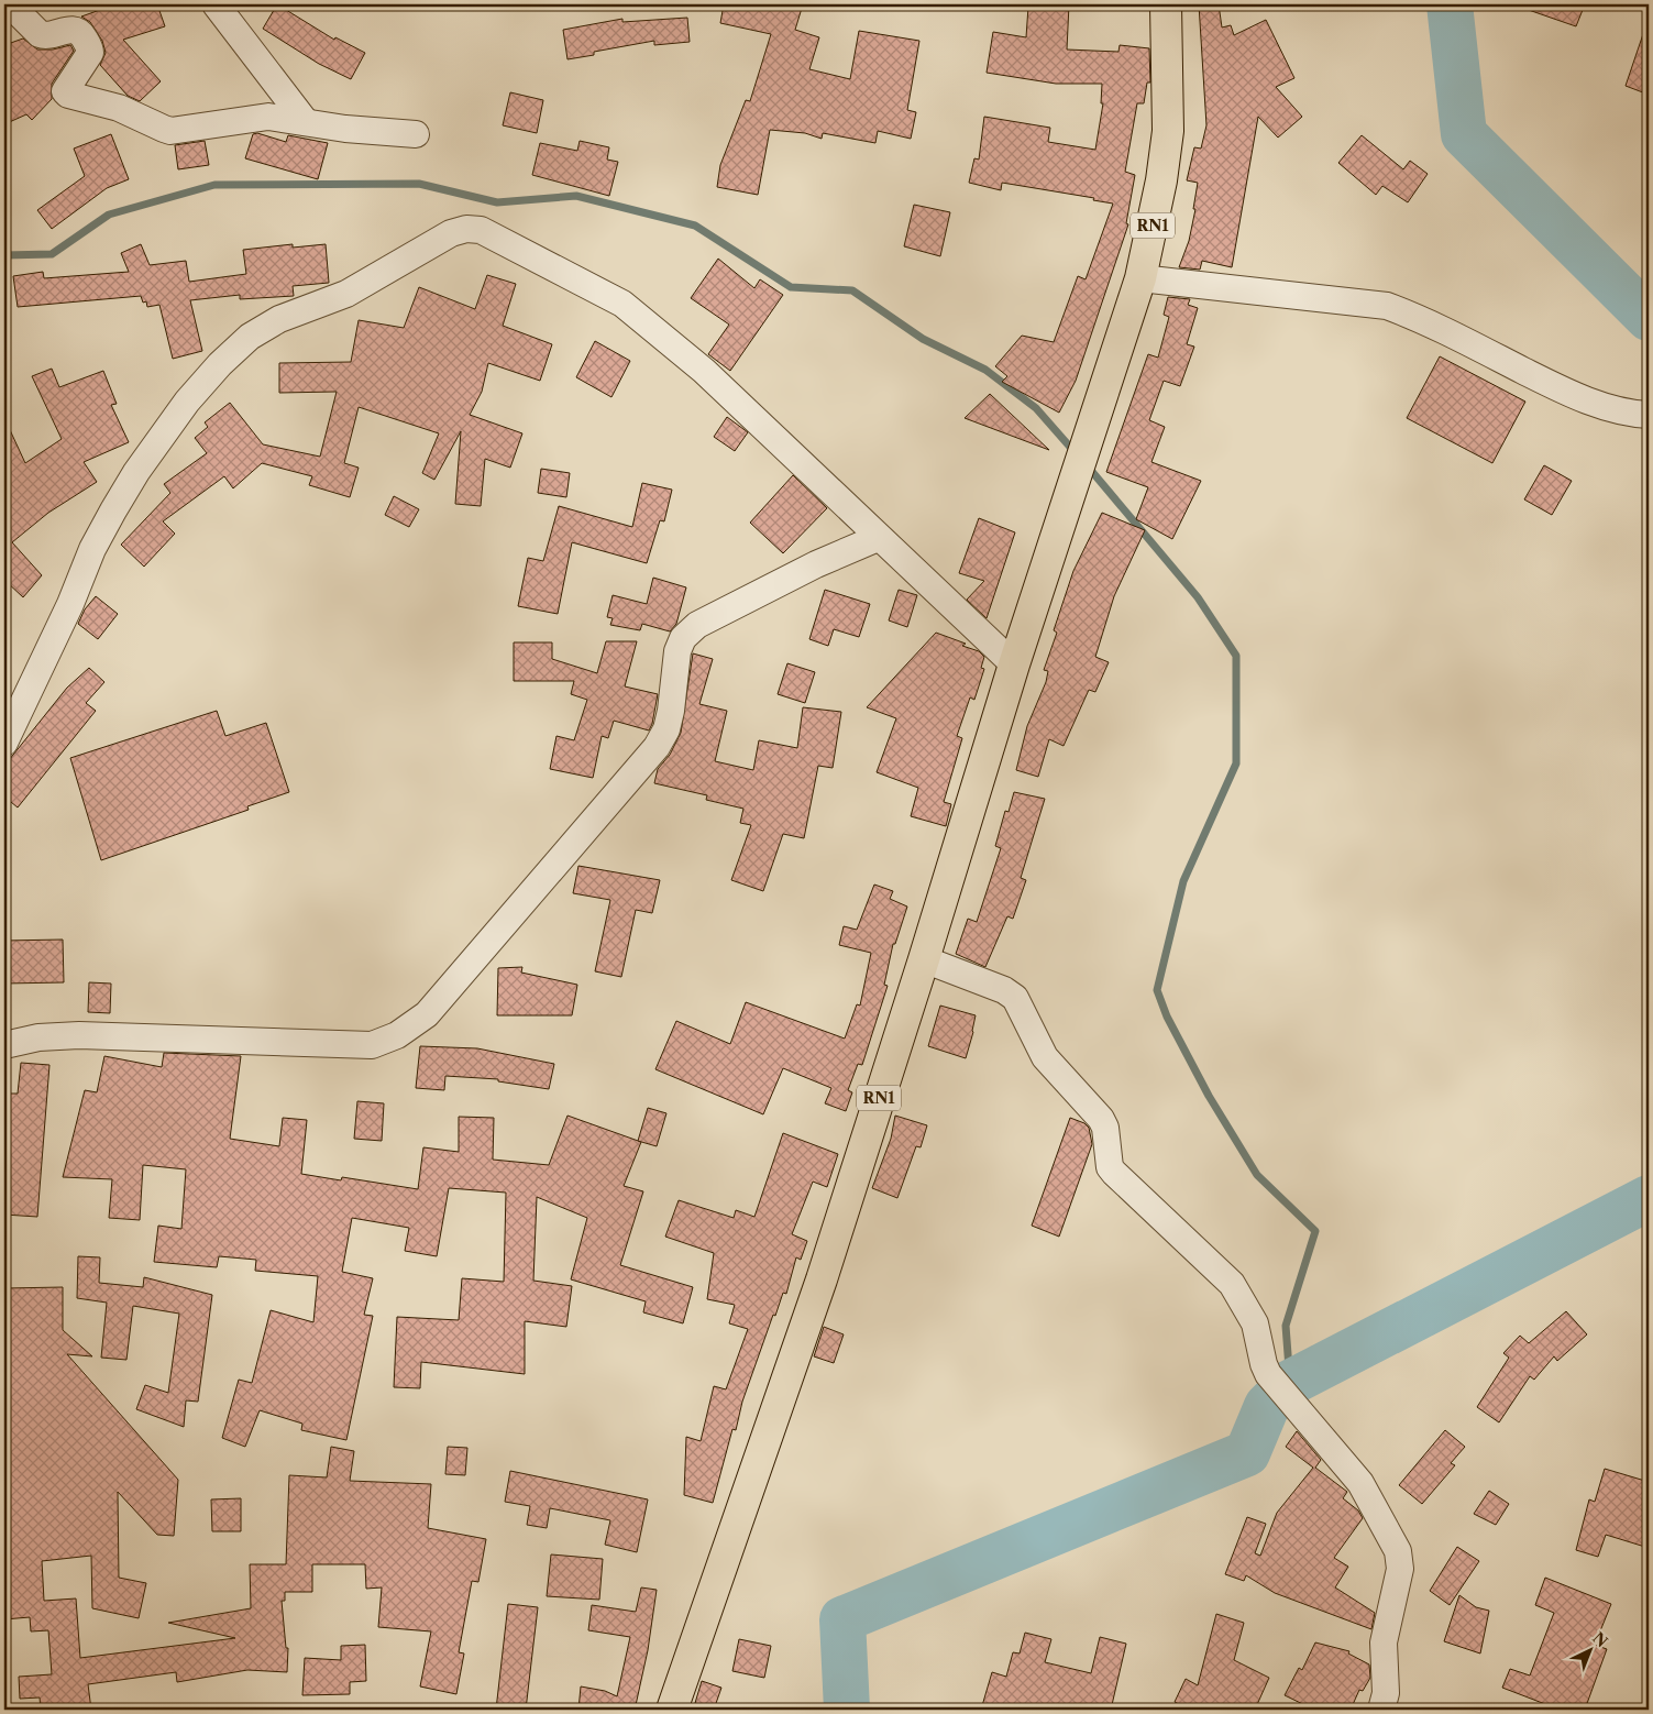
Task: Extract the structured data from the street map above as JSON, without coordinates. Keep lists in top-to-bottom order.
{
  "streets": {
    "highway": ["RN1"]
  },
  "north": "top right"
}
